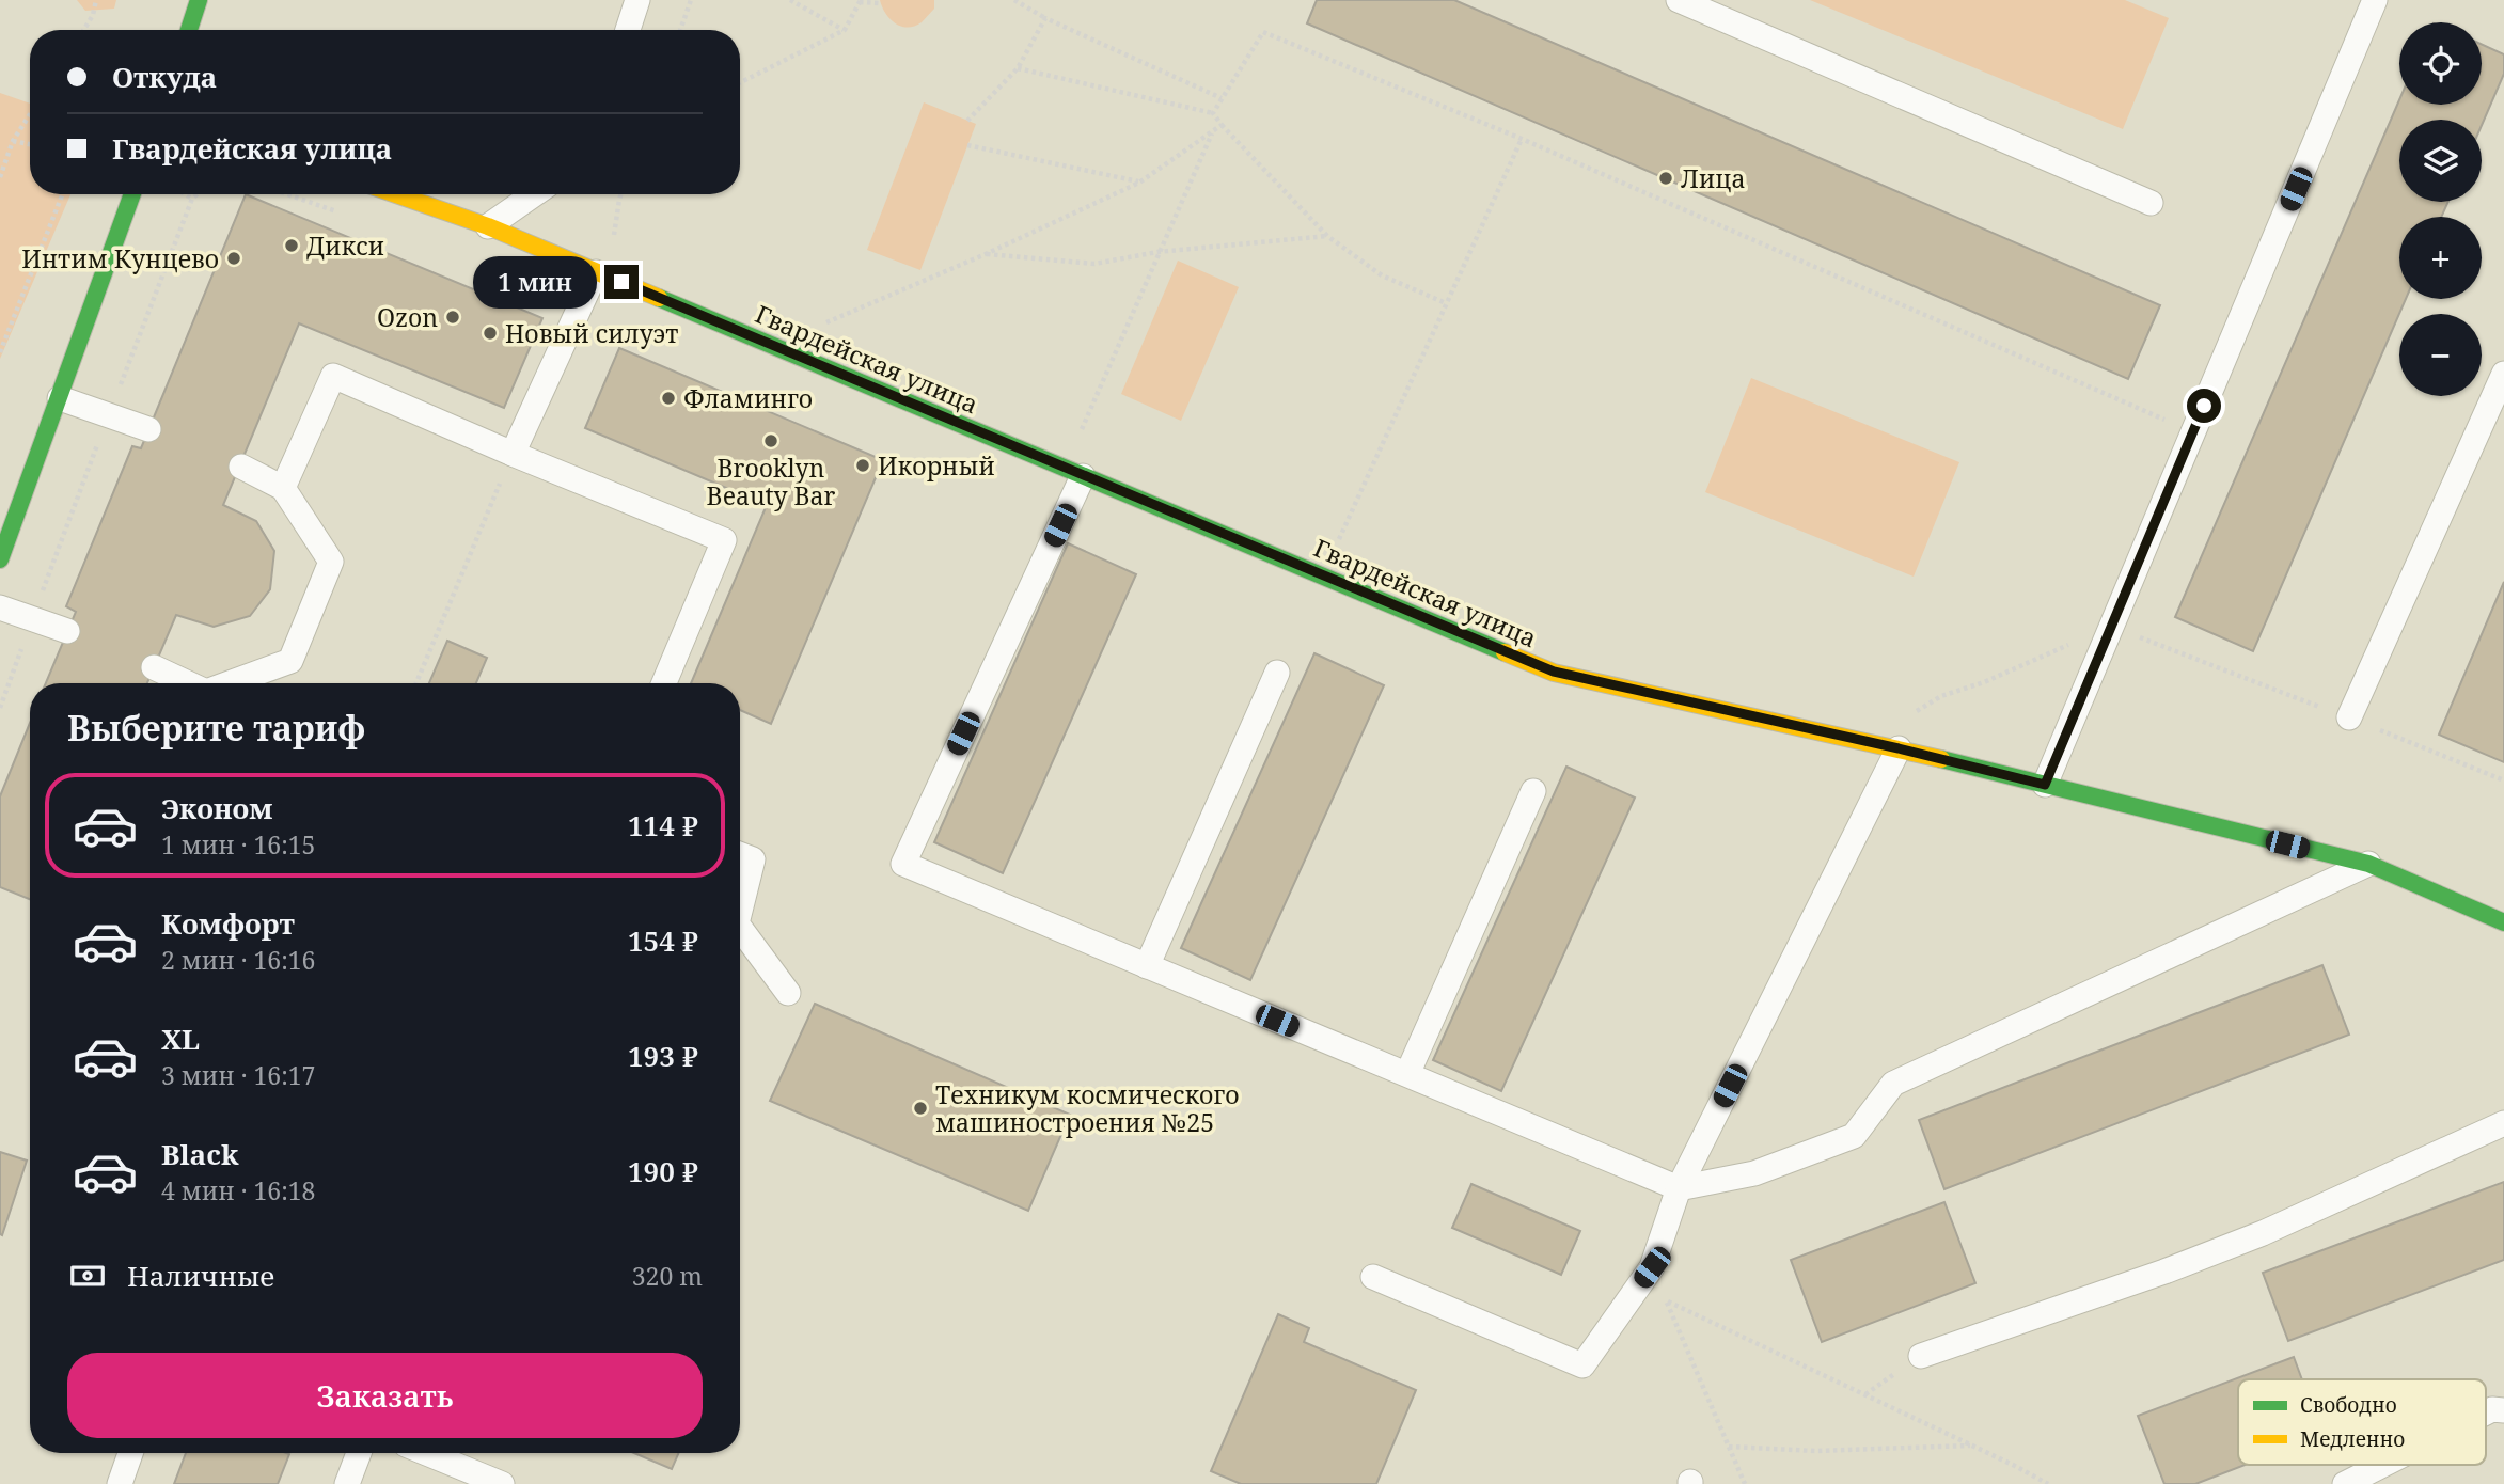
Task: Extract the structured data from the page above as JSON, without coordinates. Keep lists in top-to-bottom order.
{
  "streets": {
    "street": ["Гвардейская улица"]
  },
  "places": [
    "Лица",
    "Дикси",
    "Интим Кунцево",
    "Ozon",
    "Новый силуэт",
    "Фламинго",
    "Brooklyn Beauty Bar",
    "Икорный",
    "Техникум космического машиностроения №25"
  ],
  "legend": ["Свободно", "Медленно"],
  "page": {
    "map_buttons": ["+", "−"],
    "banner": ["Откуда", "Гвардейская улица"],
    "bubble": "1 мин",
    "heading": "Выберите тариф",
    "list": [
      {
        "name": "Эконом",
        "note": "1 мин · 16:15",
        "value": "114 ₽"
      },
      {
        "name": "Комфорт",
        "note": "2 мин · 16:16",
        "value": "154 ₽"
      },
      {
        "name": "XL",
        "note": "3 мин · 16:17",
        "value": "193 ₽"
      },
      {
        "name": "Black",
        "note": "4 мин · 16:18",
        "value": "190 ₽"
      }
    ],
    "pay": ["Наличные", "320 m"],
    "buttons": "Заказать"
  }
}
